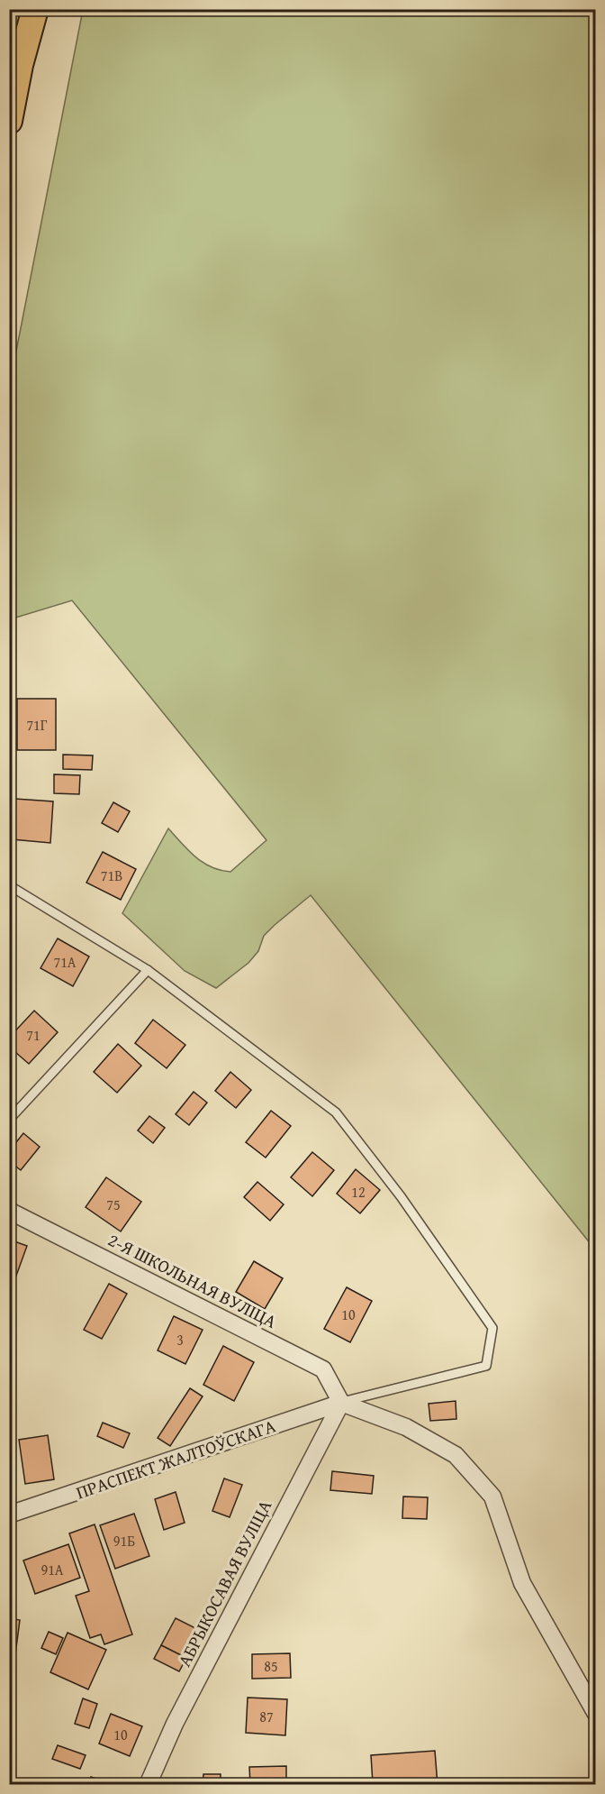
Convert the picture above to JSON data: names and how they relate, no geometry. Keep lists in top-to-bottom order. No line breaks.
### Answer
{"streets":{"street":["2-Я ШКОЛЬНАЯ ВУЛІЦА","ПРАСПЕКТ ЖАЛТОЎСКАГА","АБРЫКОСАВАЯ ВУЛІЦА"]},"crossings":[["2-Я ШКОЛЬНАЯ ВУЛІЦА","ПРАСПЕКТ ЖАЛТОЎСКАГА"],["2-Я ШКОЛЬНАЯ ВУЛІЦА","АБРЫКОСАВАЯ ВУЛІЦА"],["ПРАСПЕКТ ЖАЛТОЎСКАГА","АБРЫКОСАВАЯ ВУЛІЦА"]],"house_numbers":["71Г","71В","71А","71","12","75","10","3","91Б","91А","85","87","10"]}
